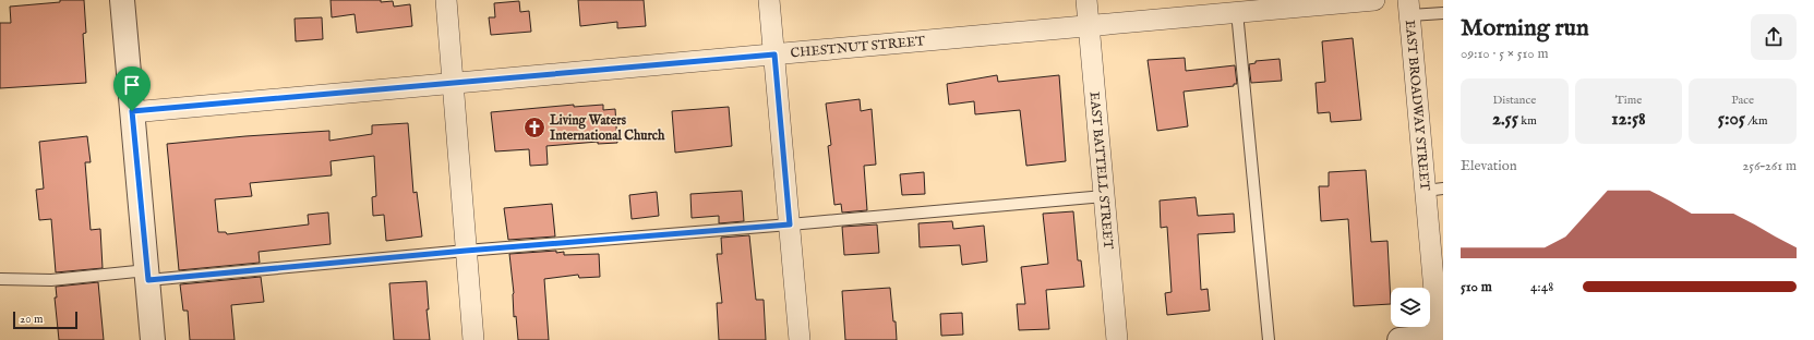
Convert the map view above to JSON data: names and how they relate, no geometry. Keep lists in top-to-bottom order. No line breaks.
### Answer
{"streets":{"street":["CHESTNUT STREET","EAST BROADWAY STREET","EAST BATTELL STREET"]},"crossings":[["CHESTNUT STREET","EAST BATTELL STREET"]],"places":{"church":["Living Waters International Church"]},"scale_bar":"20 m","page":{"heading":["Morning run","09:10 · 5 × 510 m"],"stats":[["Distance","2.55 km"],["Time","12:58"],["Pace","5:05 /km"]],"chart":["Elevation","256–261 m"],"list":[{"name":"510 m","note":"4:48"}],"scale":"20 m"}}
